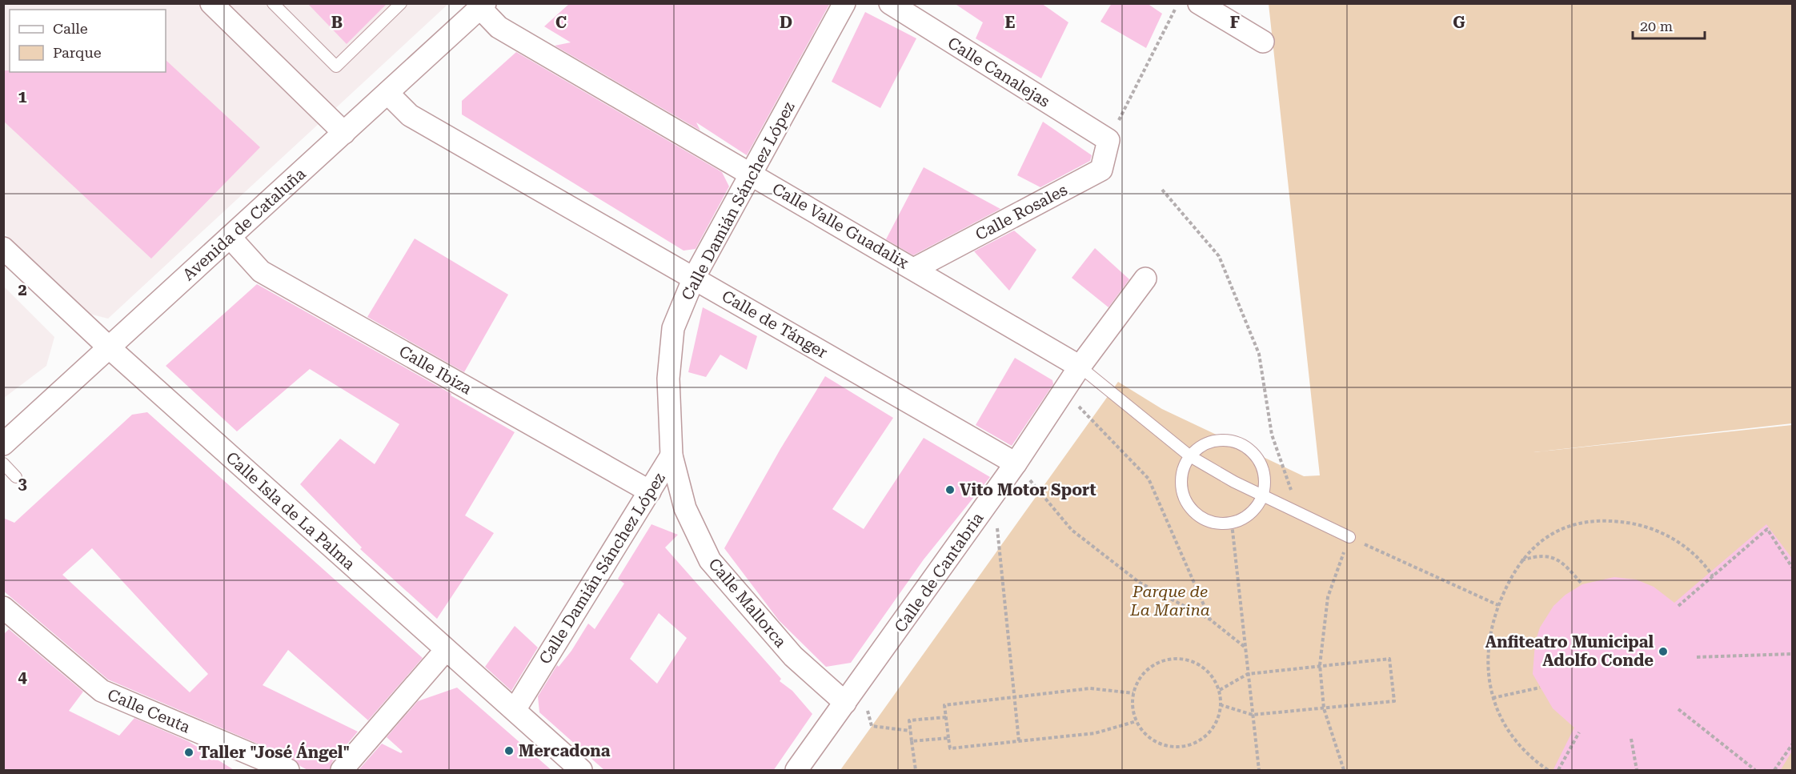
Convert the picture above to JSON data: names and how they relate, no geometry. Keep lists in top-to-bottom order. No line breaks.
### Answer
{"streets":{"street":["Calle Canalejas","Calle Damián Sánchez López","Calle Rosales","Avenida de Cataluña","Calle Valle Guadalix","Calle de Tánger","Calle Ibiza","Calle Isla de La Palma","Calle de Cantabria","Calle Mallorca","Calle Ceuta"]},"crossings":[["Calle Canalejas","Calle Rosales"],["Calle Damián Sánchez López","Calle Valle Guadalix"],["Calle Damián Sánchez López","Calle de Tánger"],["Calle Damián Sánchez López","Calle Ibiza"],["Calle Damián Sánchez López","Calle Isla de La Palma"],["Calle Damián Sánchez López","Calle Mallorca"],["Calle Rosales","Calle Valle Guadalix"],["Avenida de Cataluña","Calle Valle Guadalix"],["Avenida de Cataluña","Calle de Tánger"],["Avenida de Cataluña","Calle Ibiza"],["Avenida de Cataluña","Calle Isla de La Palma"],["Calle Valle Guadalix","Calle de Cantabria"],["Calle de Tánger","Calle de Cantabria"],["Calle de Cantabria","Calle Mallorca"]],"parks":["Parque de La Marina"],"places":["Vito Motor Sport","Anfiteatro Municipal Adolfo Conde","Mercadona","Taller \"José Ángel\""],"legend":["Calle","Parque"],"scale_bar":"20 m","grid":{"columns":["B","C","D","E","F","G"],"rows":["1","2","3","4"]}}
